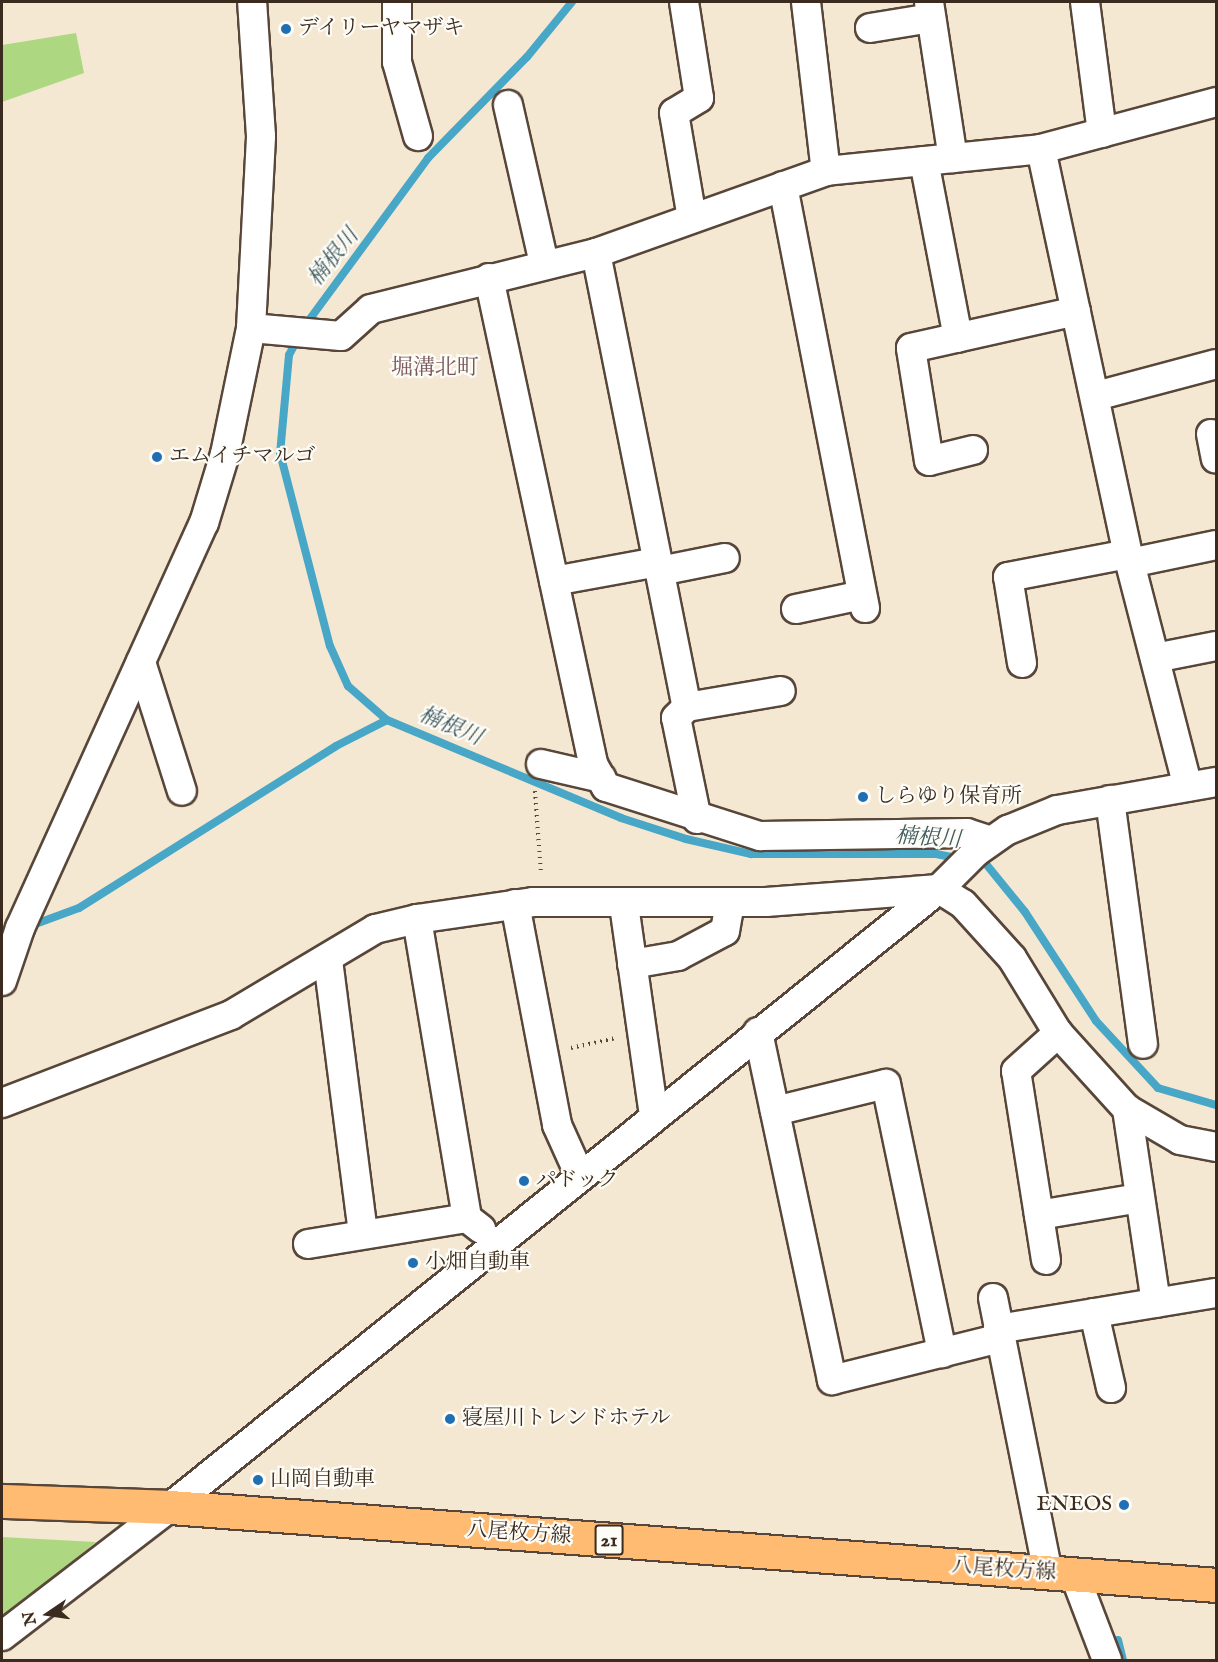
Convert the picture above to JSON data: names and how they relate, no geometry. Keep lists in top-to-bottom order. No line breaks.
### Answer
{"streets":{"main road":["八尾枚方線","21"]},"districts":["堀溝北町"],"water":["楠根川"],"places":["デイリーヤマザキ","エムイチマルゴ","しらゆり保育所","パドック","小畑自動車","寝屋川トレンドホテル","山岡自動車","ENEOS"],"north":"left"}
